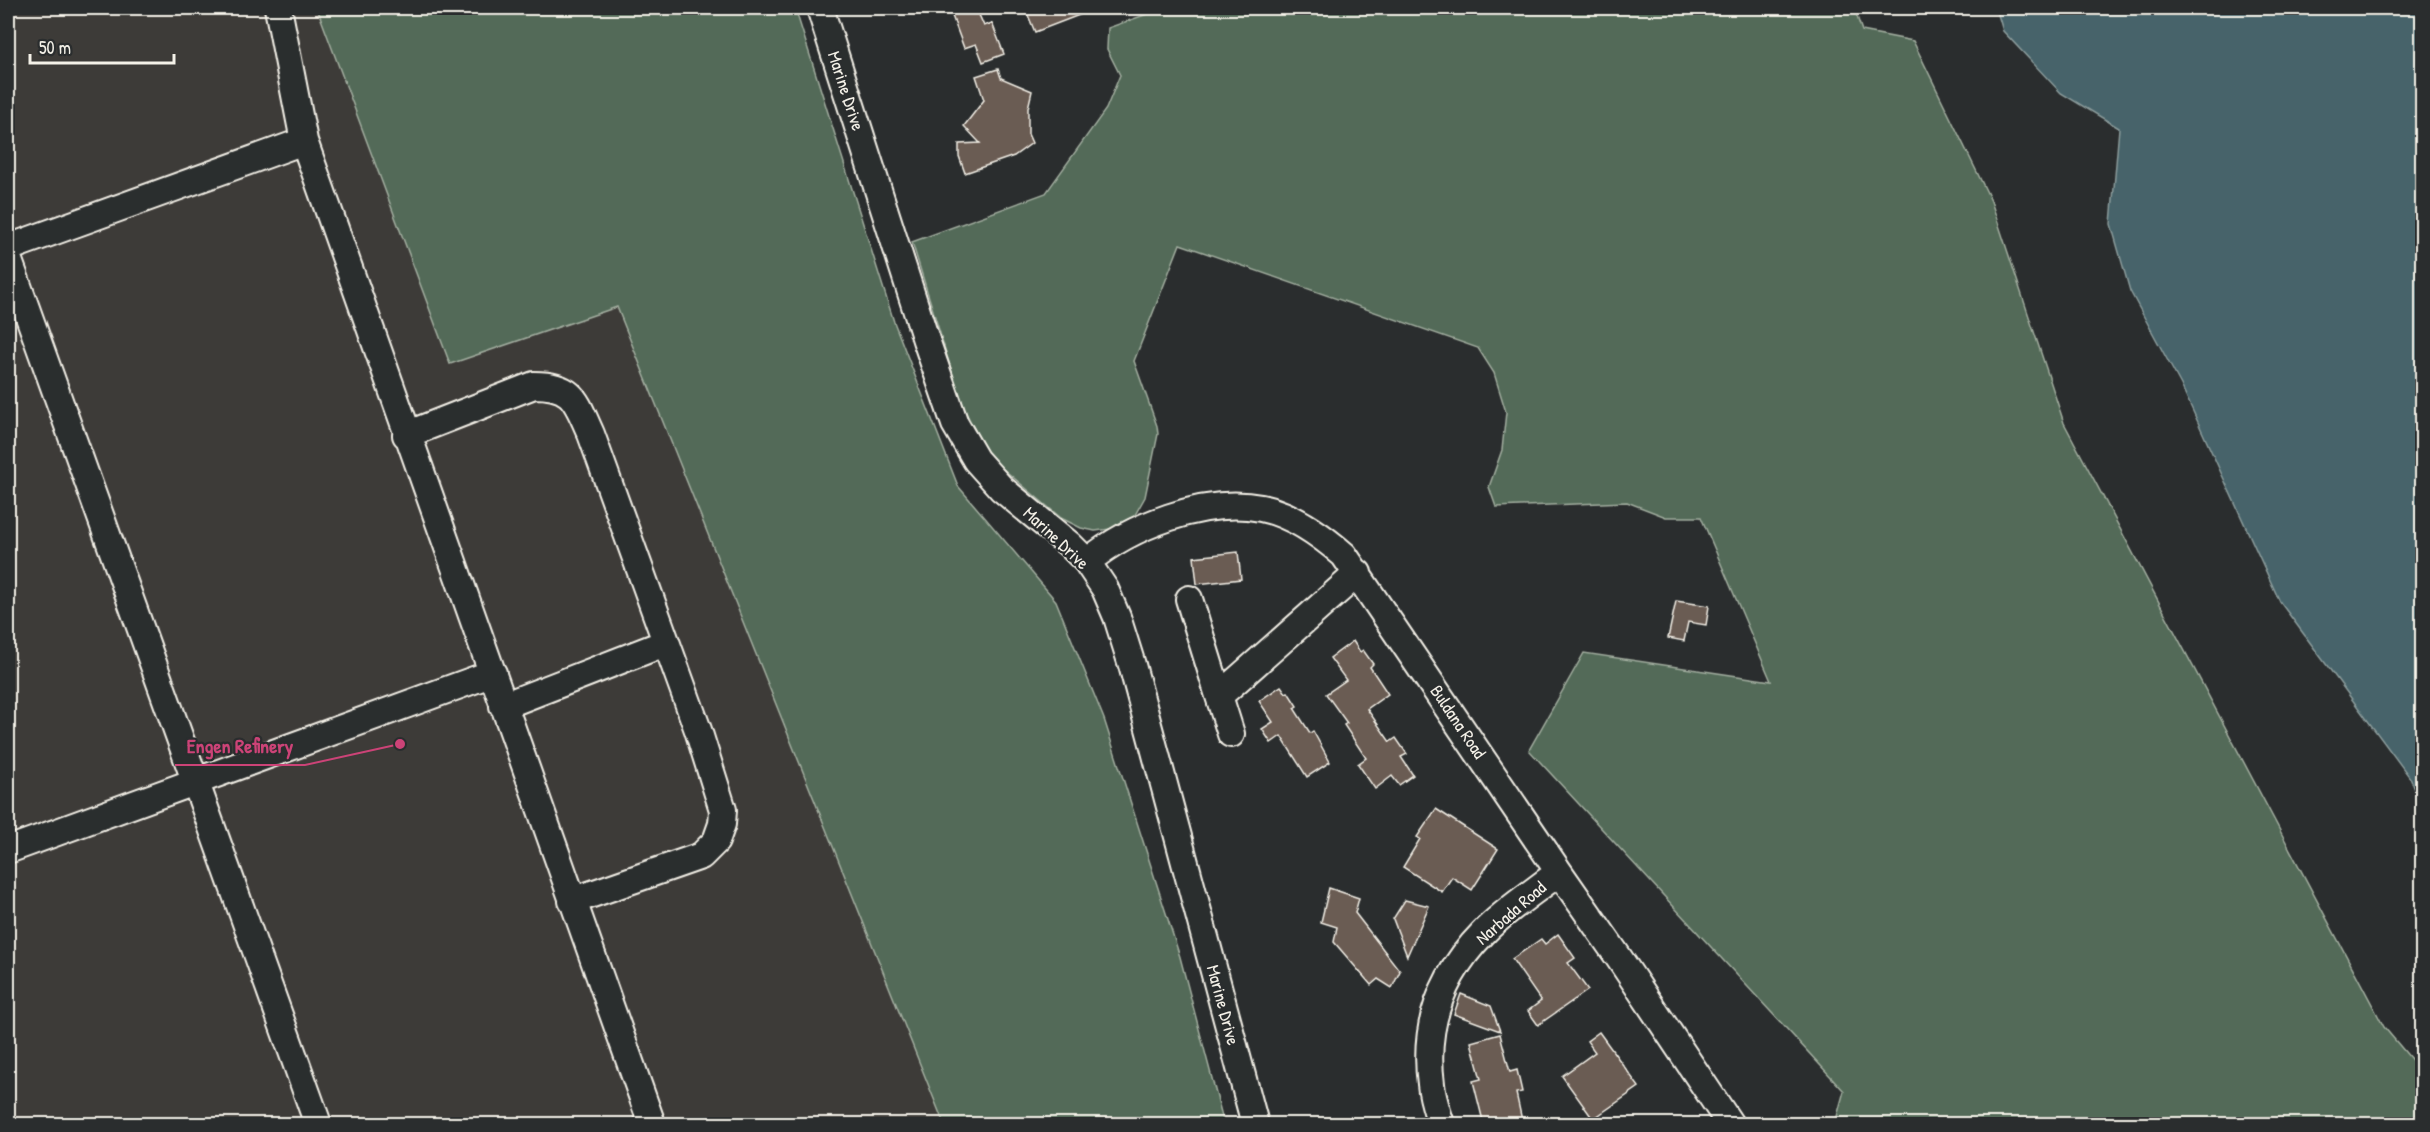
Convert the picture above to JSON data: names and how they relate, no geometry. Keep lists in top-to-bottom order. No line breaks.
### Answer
{"streets":{"street":["Marine Drive","Buldana Road","Narbada Road"]},"crossings":[["Marine Drive","Buldana Road"],["Buldana Road","Narbada Road"]],"places":["Engen Refinery"],"scale_bar":"50 m"}
